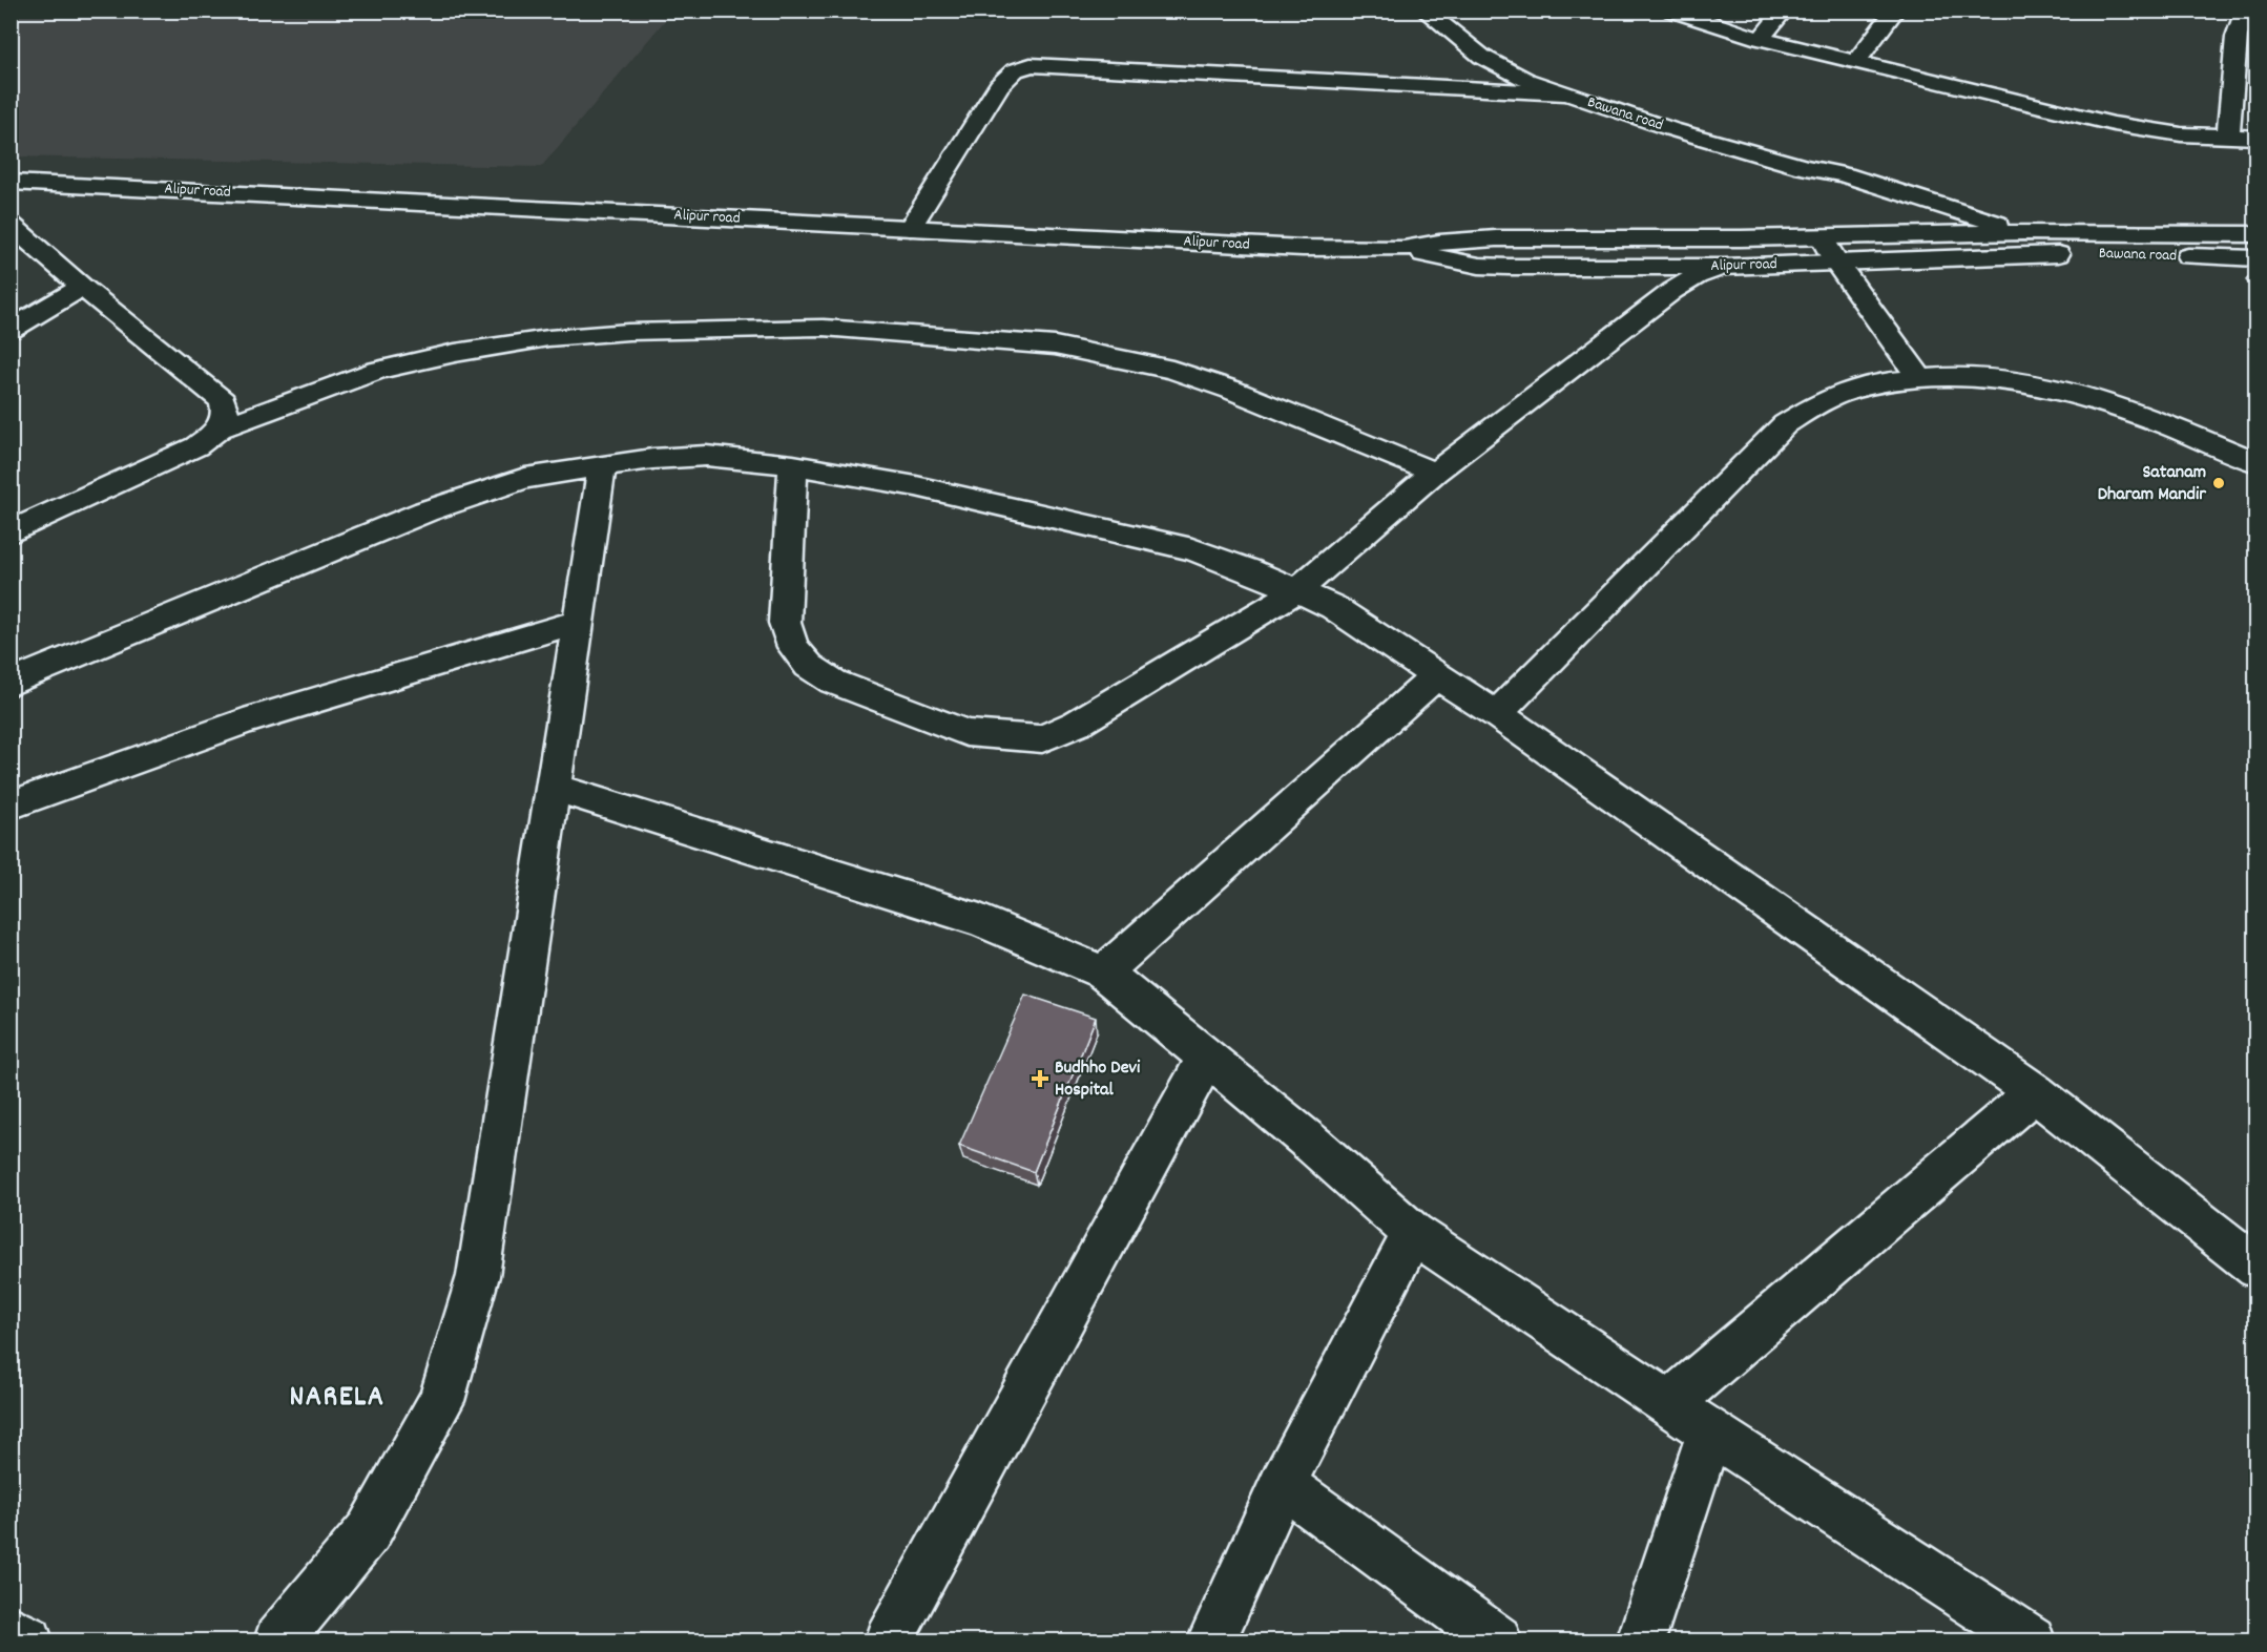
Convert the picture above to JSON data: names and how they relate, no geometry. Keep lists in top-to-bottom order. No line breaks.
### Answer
{"streets":{"street":["Bawana road","Alipur road"]},"crossings":[["Bawana road","Alipur road"]],"districts":["NARELA"],"places":{"other":["Satanam Dharam Mandir"],"health":["Budhho Devi Hospital"]}}
